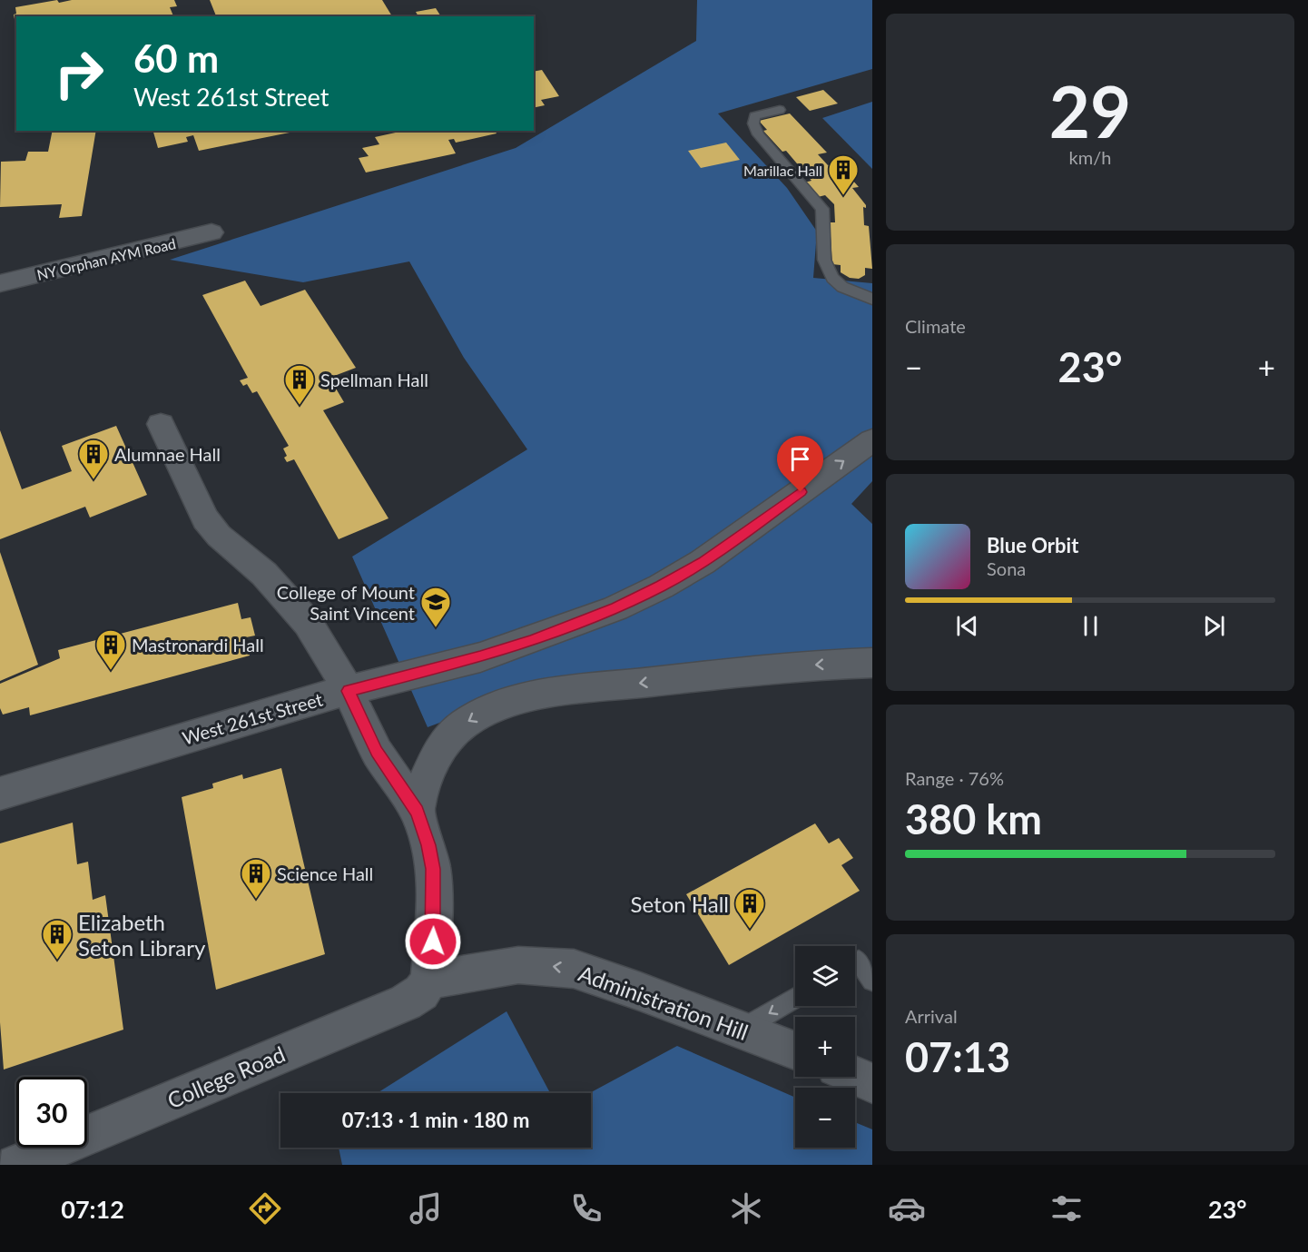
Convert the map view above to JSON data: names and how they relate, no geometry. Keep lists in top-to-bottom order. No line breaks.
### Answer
{"streets":{"street":["NY Orphan AYM Road","West 261st Street","Administration Hill","College Road"]},"crossings":[["Administration Hill","College Road"]],"one_way":["Administration Hill"],"places":{"building":["Marillac Hall","Spellman Hall","Alumnae Hall","Mastronardi Hall","Science Hall","Seton Hall","Elizabeth Seton Library"],"school or university":["College of Mount Saint Vincent"]},"page":{"tile":[["29","km/h"],"Climate",["Range · 76%","380 km"],["Arrival","07:13"]],"turn":["60 m","West 261st Street"],"heat":["−","23°","+"],"song":["Blue Orbit","Sona"],"map_buttons":["+","−"],"limit":"30","trip":"07:13 · 1 min · 180 m","tabs":["07:12","23°"]}}
